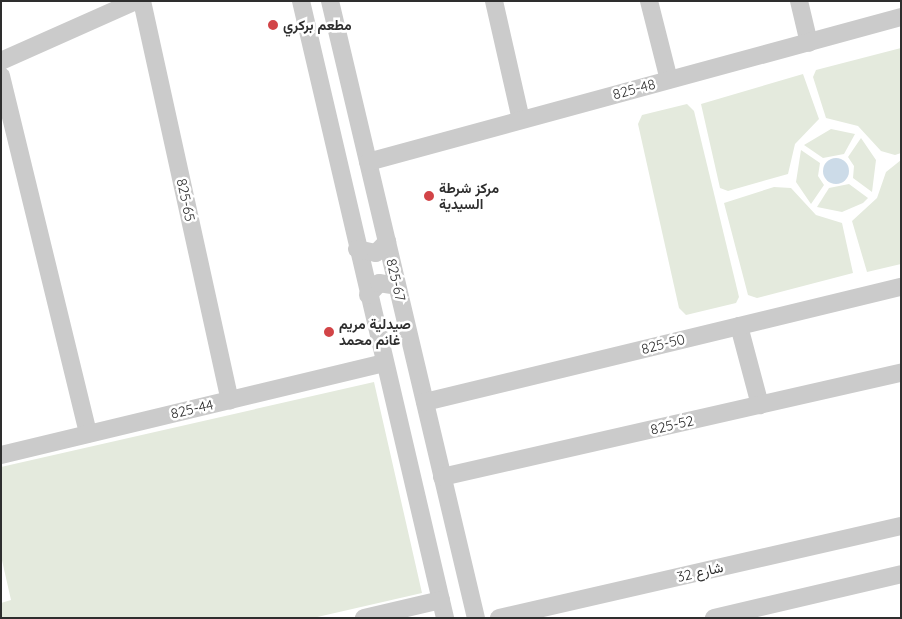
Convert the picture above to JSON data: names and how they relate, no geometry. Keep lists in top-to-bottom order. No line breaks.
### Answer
{"streets":{"street":["825-48","825-65","825-67","825-50","825-44","825-52","شارع 32"]},"crossings":[["825-48","825-67"],["825-65","825-44"],["825-67","825-50"],["825-67","825-52"]],"places":["مطعم بركري","مركز شرطة السيدية","صيدلية مريم غانم محمد"]}
